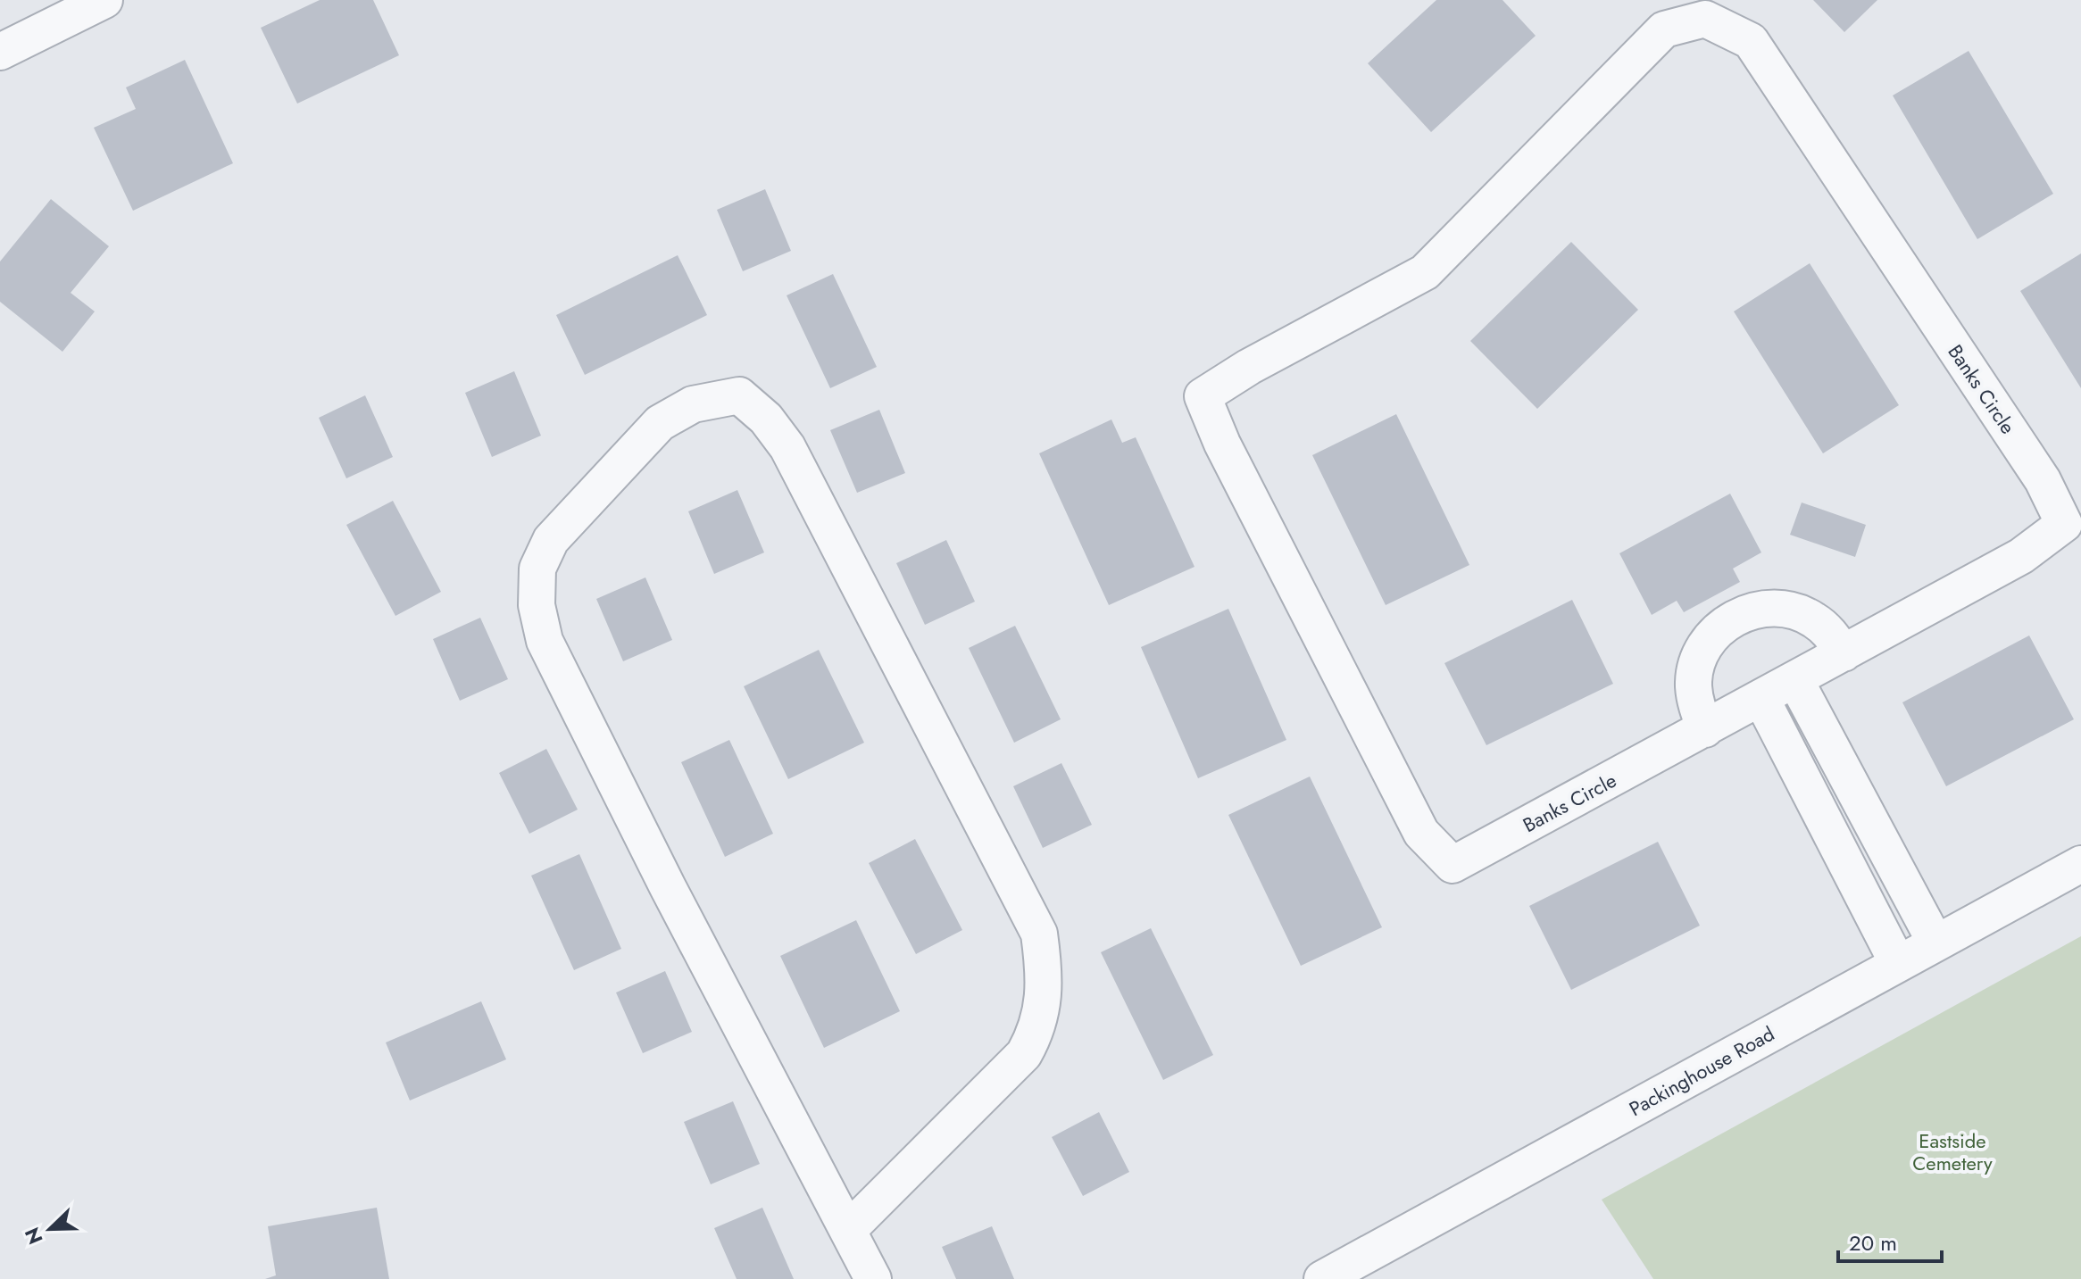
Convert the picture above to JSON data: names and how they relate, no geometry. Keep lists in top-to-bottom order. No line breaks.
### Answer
{"streets":{"street":["Banks Circle","Packinghouse Road"]},"parks":["Eastside Cemetery"],"scale_bar":"20 m","north":"bottom left"}
